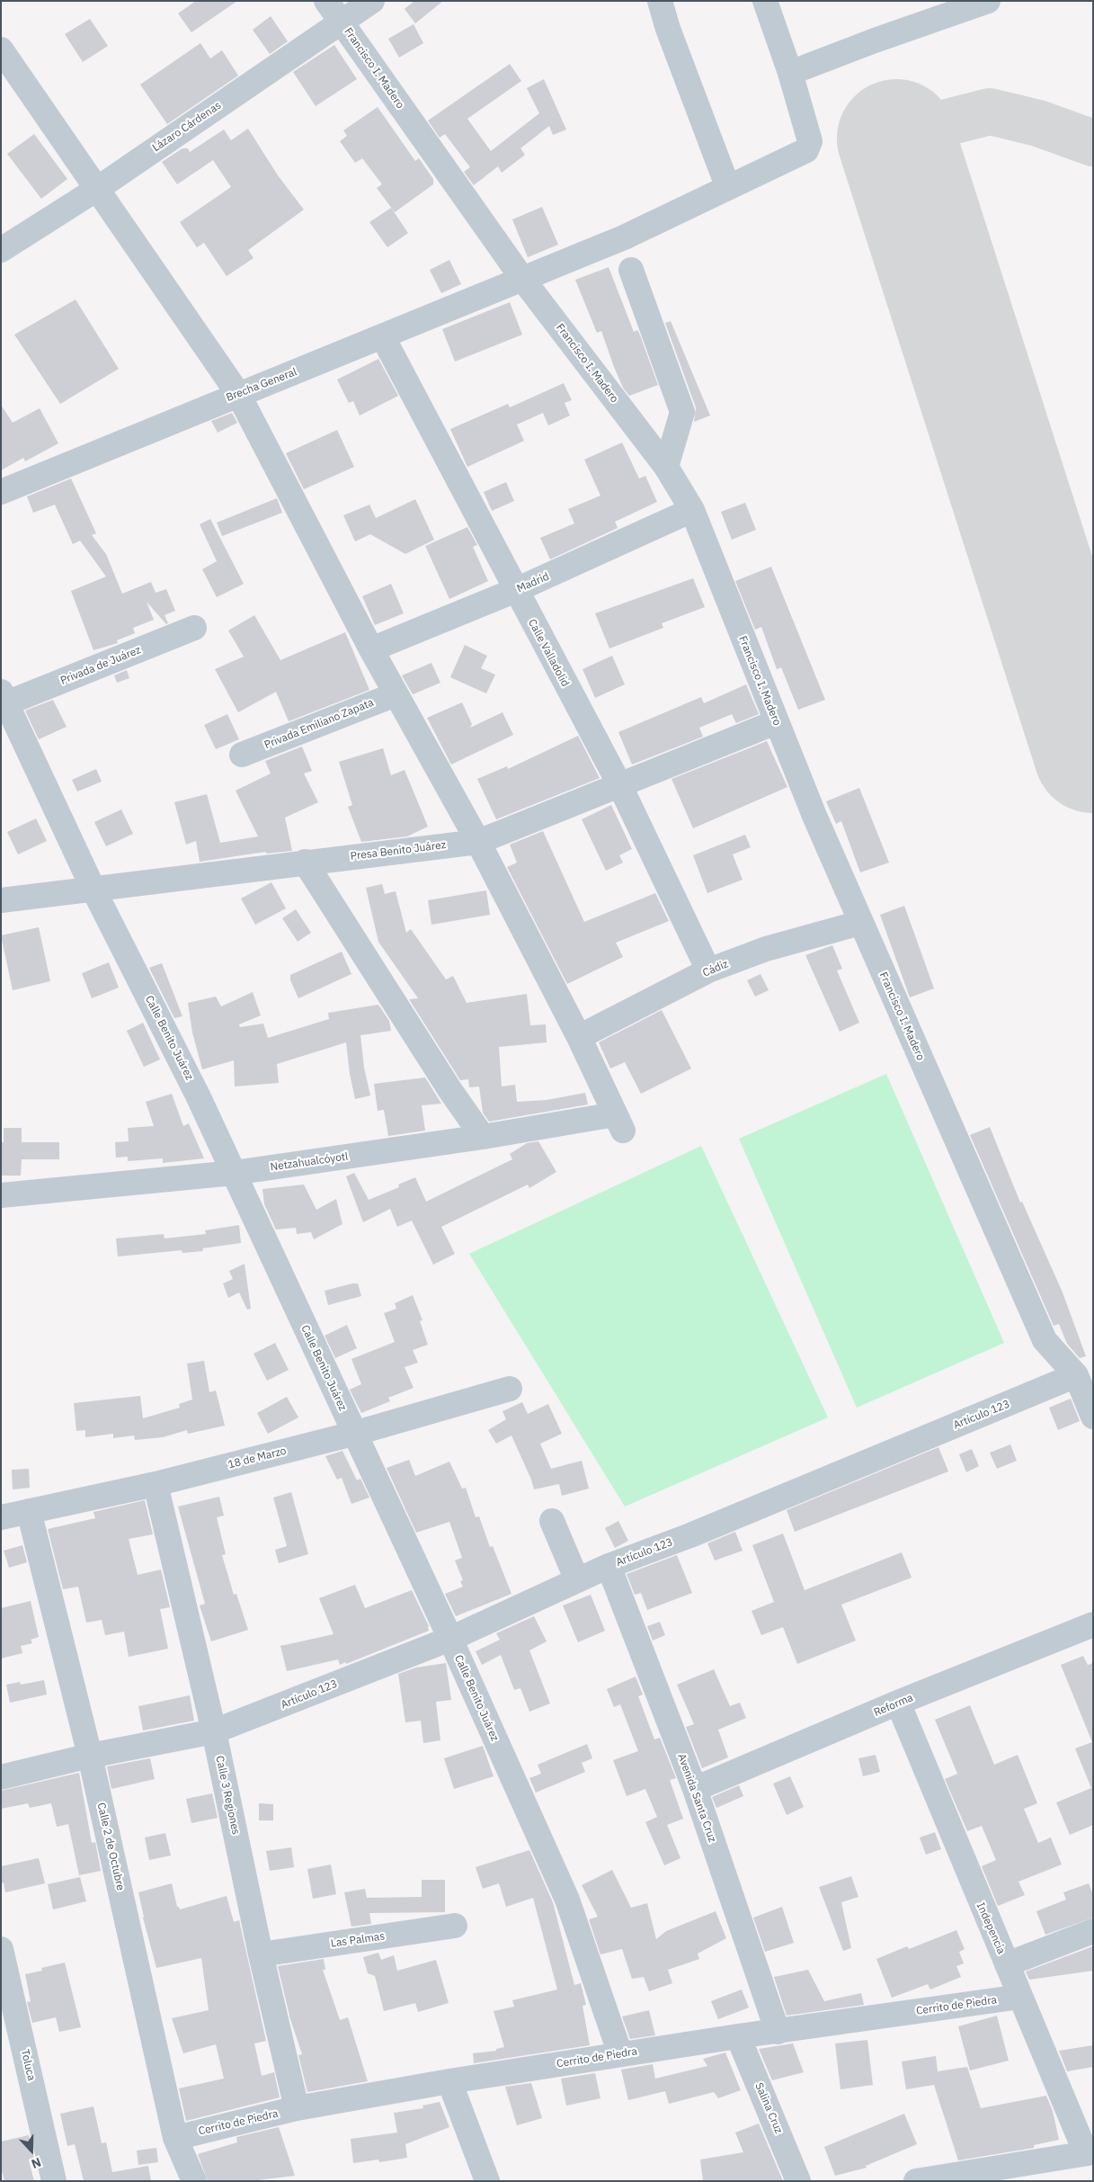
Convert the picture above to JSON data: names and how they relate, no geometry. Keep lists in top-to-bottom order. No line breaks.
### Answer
{"streets":{"street":["Francisco I. Madero","Lázaro Cárdenas","Brecha General","Madrid","Calle Valladolid","Privada de Juárez","Privada Emiliano Zapata","Presa Benito Juárez","Cádiz","Calle Benito Juárez","Netzahualcóyotl","Artículo 123","18 de Marzo","Reforma","Calle 3 Regiones","Avenida Santa Cruz","Calle 2 de Octubre","Indepencia","Las Palmas","Cerrito de Piedra","Toluca","Salina Cruz"]},"crossings":[["Francisco I. Madero","Lázaro Cárdenas"],["Francisco I. Madero","Brecha General"],["Francisco I. Madero","Madrid"],["Francisco I. Madero","Presa Benito Juárez"],["Francisco I. Madero","Cádiz"],["Francisco I. Madero","Artículo 123"],["Brecha General","Calle Valladolid"],["Madrid","Calle Valladolid"],["Calle Valladolid","Presa Benito Juárez"],["Calle Valladolid","Cádiz"],["Privada de Juárez","Calle Benito Juárez"],["Presa Benito Juárez","Calle Benito Juárez"],["Cádiz","Netzahualcóyotl"],["Calle Benito Juárez","Netzahualcóyotl"],["Calle Benito Juárez","Artículo 123"],["Calle Benito Juárez","18 de Marzo"],["Calle Benito Juárez","Cerrito de Piedra"],["Artículo 123","Calle 3 Regiones"],["Artículo 123","Avenida Santa Cruz"],["Artículo 123","Calle 2 de Octubre"],["18 de Marzo","Calle 3 Regiones"],["18 de Marzo","Calle 2 de Octubre"],["Reforma","Avenida Santa Cruz"],["Reforma","Indepencia"],["Calle 3 Regiones","Las Palmas"],["Calle 3 Regiones","Cerrito de Piedra"],["Avenida Santa Cruz","Cerrito de Piedra"],["Calle 2 de Octubre","Cerrito de Piedra"],["Indepencia","Cerrito de Piedra"],["Cerrito de Piedra","Salina Cruz"]],"north":"bottom"}
